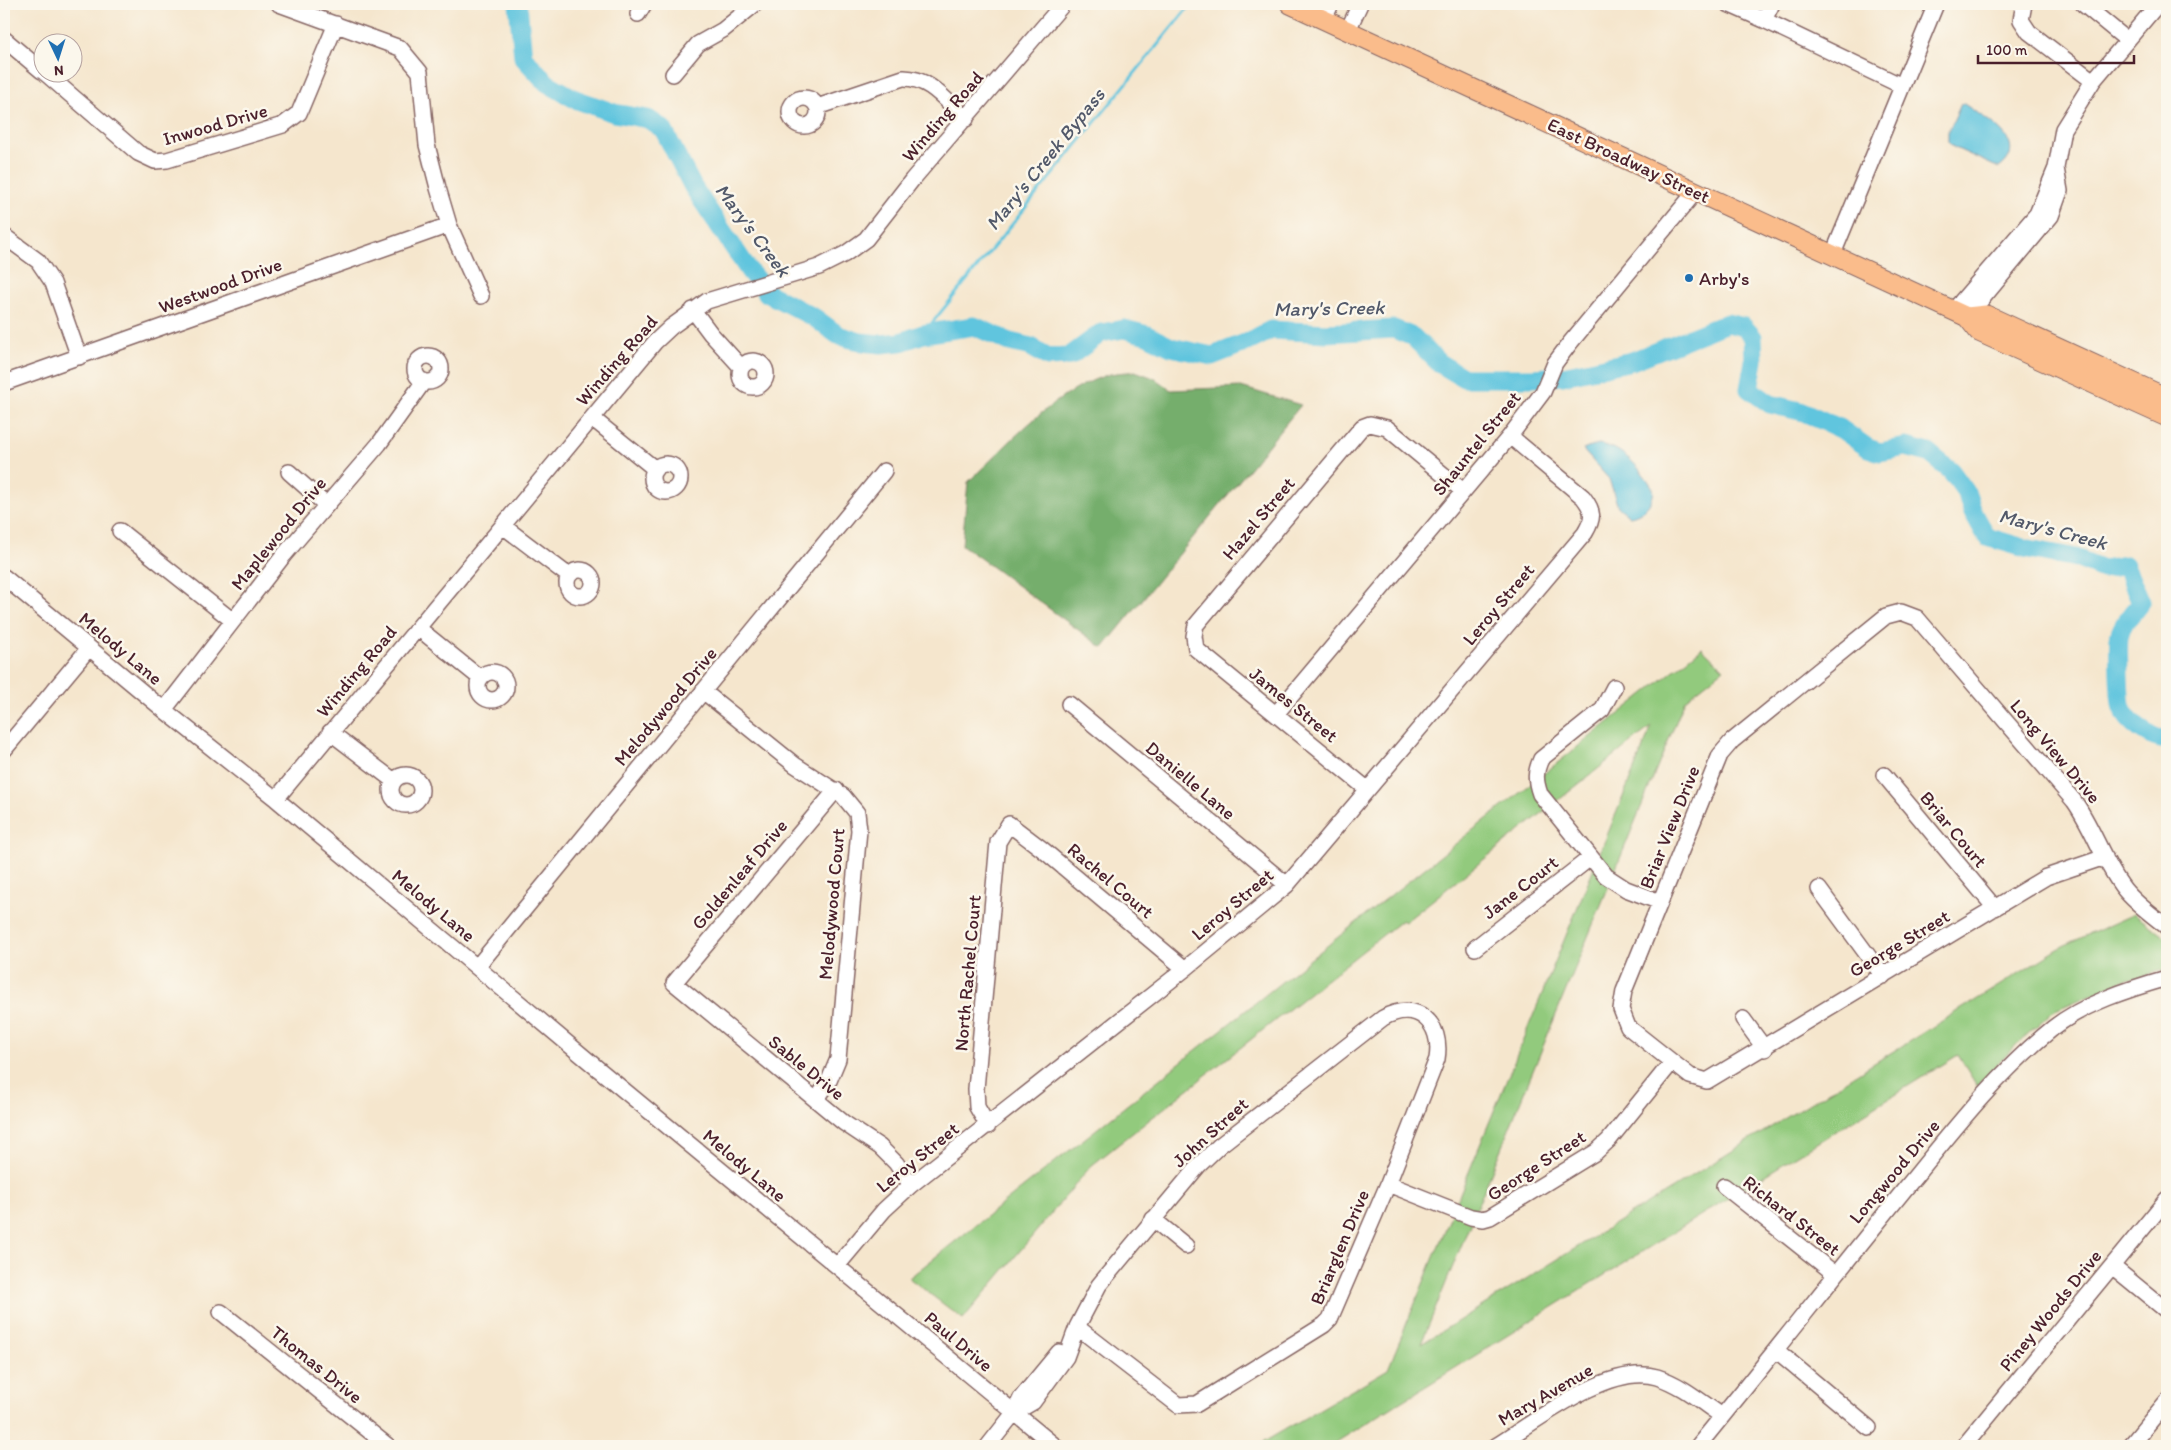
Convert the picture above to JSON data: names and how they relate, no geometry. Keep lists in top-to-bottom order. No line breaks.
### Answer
{"streets":{"main road":["East Broadway Street"],"street":["Winding Road","Inwood Drive","Westwood Drive","Shauntel Street","Hazel Street","Maplewood Drive","Leroy Street","Melody Lane","James Street","Melodywood Drive","Long View Drive","Danielle Lane","Briar View Drive","Briar Court","Goldenleaf Drive","Rachel Court","Jane Court","Melodywood Court","George Street","North Rachel Court","Sable Drive","John Street","Longwood Drive","Richard Street","Briarglen Drive","Piney Woods Drive","Paul Drive","Thomas Drive","Mary Avenue"]},"crossings":[["Winding Road","Melody Lane"],["East Broadway Street","Shauntel Street"],["Shauntel Street","Hazel Street"],["Shauntel Street","Leroy Street"],["Shauntel Street","James Street"],["Hazel Street","James Street"],["Maplewood Drive","Melody Lane"],["Leroy Street","Melody Lane"],["Leroy Street","James Street"],["Leroy Street","Danielle Lane"],["Leroy Street","Rachel Court"],["Leroy Street","North Rachel Court"],["Leroy Street","Sable Drive"],["Leroy Street","Paul Drive"],["Melody Lane","Melodywood Drive"],["Melody Lane","Paul Drive"],["Melodywood Drive","Melodywood Court"],["Long View Drive","Briar View Drive"],["Long View Drive","George Street"],["Briar View Drive","George Street"],["Briar Court","George Street"],["Goldenleaf Drive","Melodywood Court"],["Goldenleaf Drive","Sable Drive"],["Rachel Court","North Rachel Court"],["Melodywood Court","Sable Drive"],["George Street","Briarglen Drive"],["John Street","Briarglen Drive"],["John Street","Paul Drive"],["Longwood Drive","Richard Street"],["Longwood Drive","Mary Avenue"]],"water":["Mary's Creek Bypass","Mary's Creek"],"places":["Arby's"],"scale_bar":"100 m","north":"bottom"}
